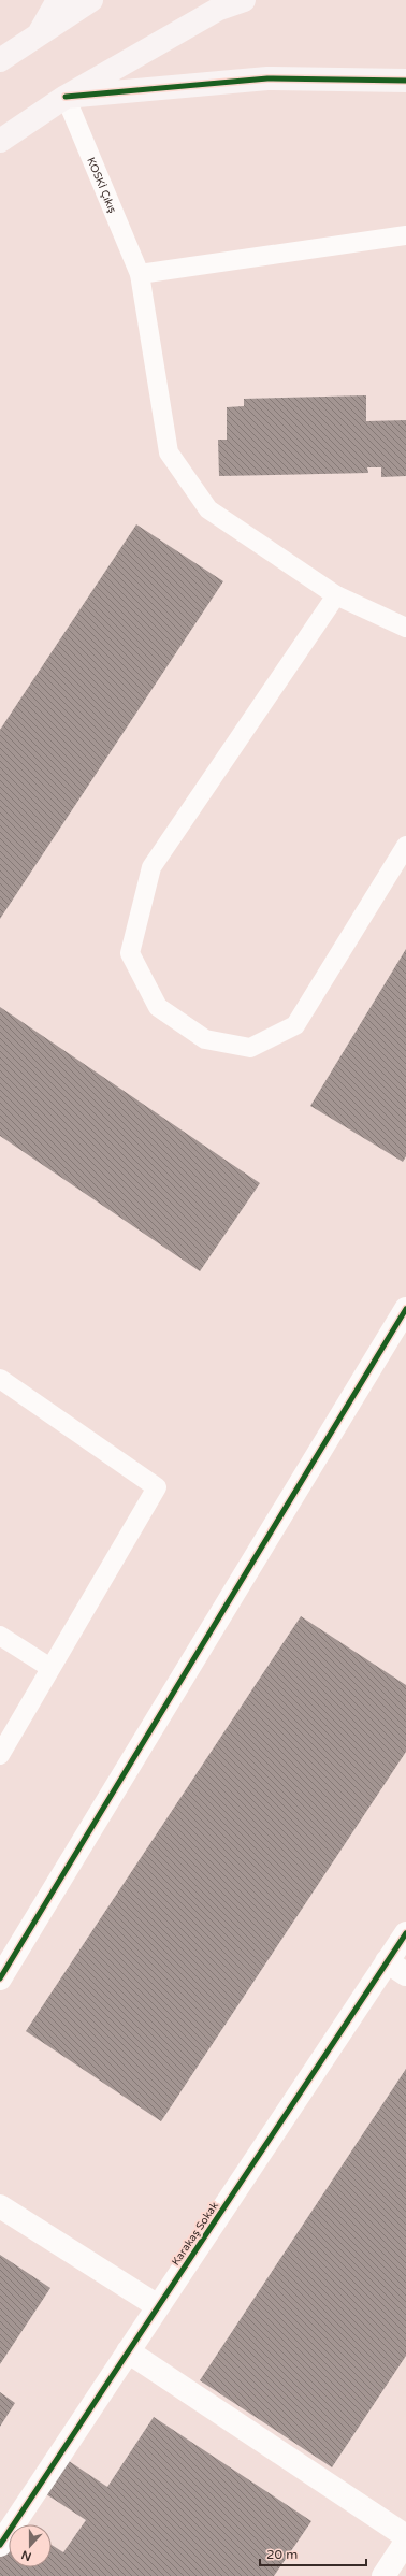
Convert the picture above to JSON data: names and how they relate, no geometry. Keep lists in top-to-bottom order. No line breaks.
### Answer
{"streets":{"street":["Karakaş Sokak"],"lane":["KOSKİ Çıkış"]},"scale_bar":"20 m","north":"bottom"}
